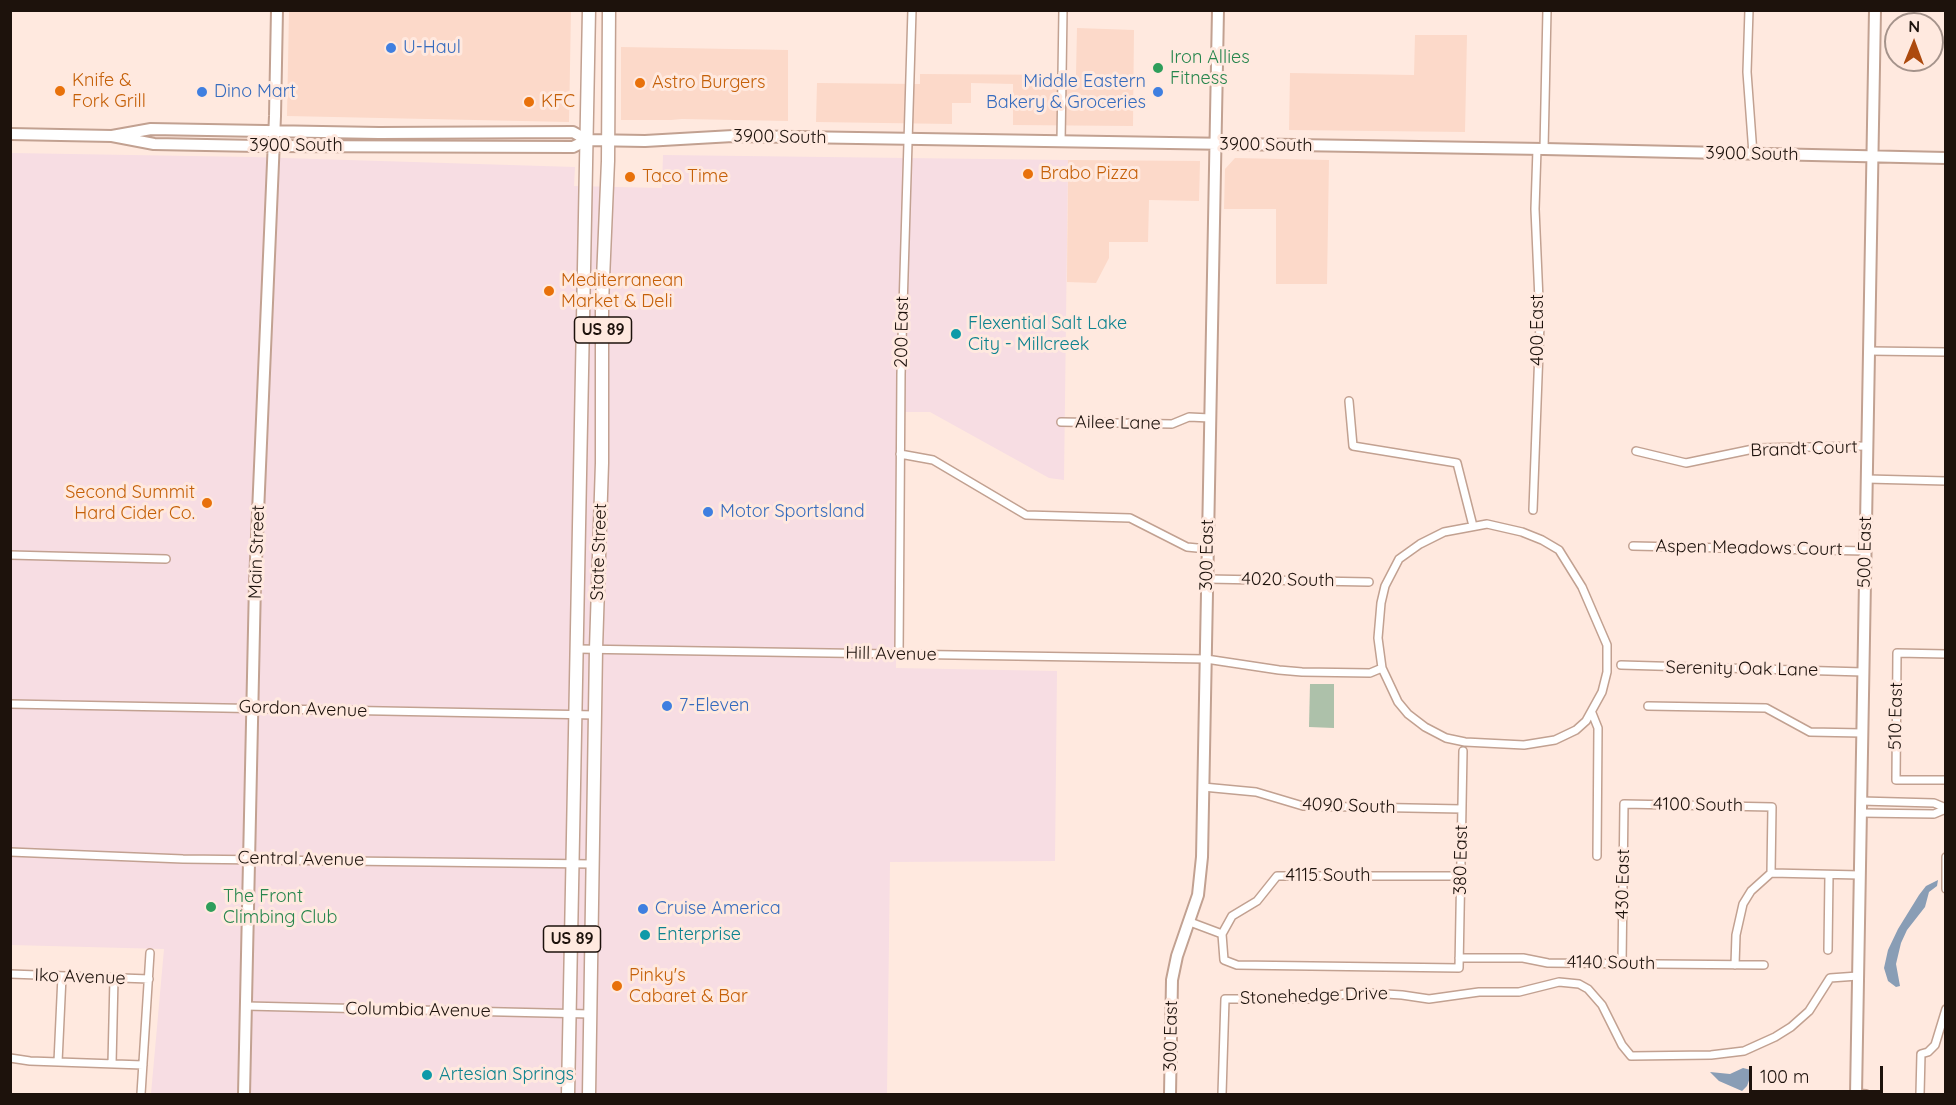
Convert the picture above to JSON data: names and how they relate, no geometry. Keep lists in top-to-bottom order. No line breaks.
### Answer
{"streets":{"main road":["US 89","State Street"],"street":["3900 South","400 East","200 East","Ailee Lane","Brandt Court","Aspen Meadows Court","Main Street","500 East","300 East","4020 South","Hill Avenue","Serenity Oak Lane","Gordon Avenue","510 East","4100 South","4090 South","Central Avenue","380 East","4115 South","430 East","4140 South","Iko Avenue","Stonehedge Drive","Columbia Avenue"]},"crossings":[["3900 South","400 East"],["3900 South","200 East"],["3900 South","Main Street"],["3900 South","State Street"],["3900 South","500 East"],["3900 South","300 East"],["200 East","Hill Avenue"],["Ailee Lane","300 East"],["Brandt Court","500 East"],["Aspen Meadows Court","500 East"],["Main Street","Gordon Avenue"],["Main Street","Central Avenue"],["Main Street","Columbia Avenue"],["State Street","Hill Avenue"],["State Street","Gordon Avenue"],["State Street","Central Avenue"],["State Street","Columbia Avenue"],["500 East","Serenity Oak Lane"],["500 East","Stonehedge Drive"],["300 East","4020 South"],["300 East","Hill Avenue"],["300 East","4090 South"],["4100 South","430 East"],["4090 South","380 East"],["380 East","4115 South"],["380 East","4140 South"],["430 East","4140 South"]],"places":["U-Haul","Iron Allies Fitness","Astro Burgers","Knife & Fork Grill","Dino Mart","Middle Eastern Bakery & Groceries","KFC","Brabo Pizza","Taco Time","Mediterranean Market & Deli","Flexential Salt Lake City - Millcreek","Second Summit Hard Cider Co.","Motor Sportsland","7-Eleven","The Front Climbing Club","Cruise America","Enterprise","Pinky's Cabaret & Bar","Artesian Springs"],"scale_bar":"100 m","north":"top"}
